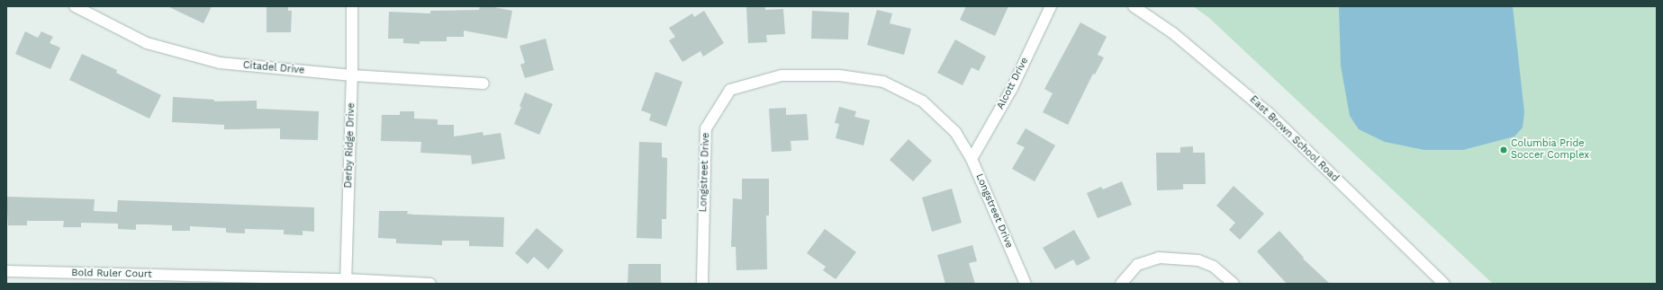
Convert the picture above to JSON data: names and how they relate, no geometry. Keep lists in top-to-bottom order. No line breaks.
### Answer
{"streets":{"street":["Citadel Drive","Alcott Drive","East Brown School Road","Derby Ridge Drive","Longstreet Drive","Bold Ruler Court"]},"crossings":[["Citadel Drive","Derby Ridge Drive"],["Alcott Drive","Longstreet Drive"],["Derby Ridge Drive","Bold Ruler Court"]],"places":["Columbia Pride Soccer Complex"]}
